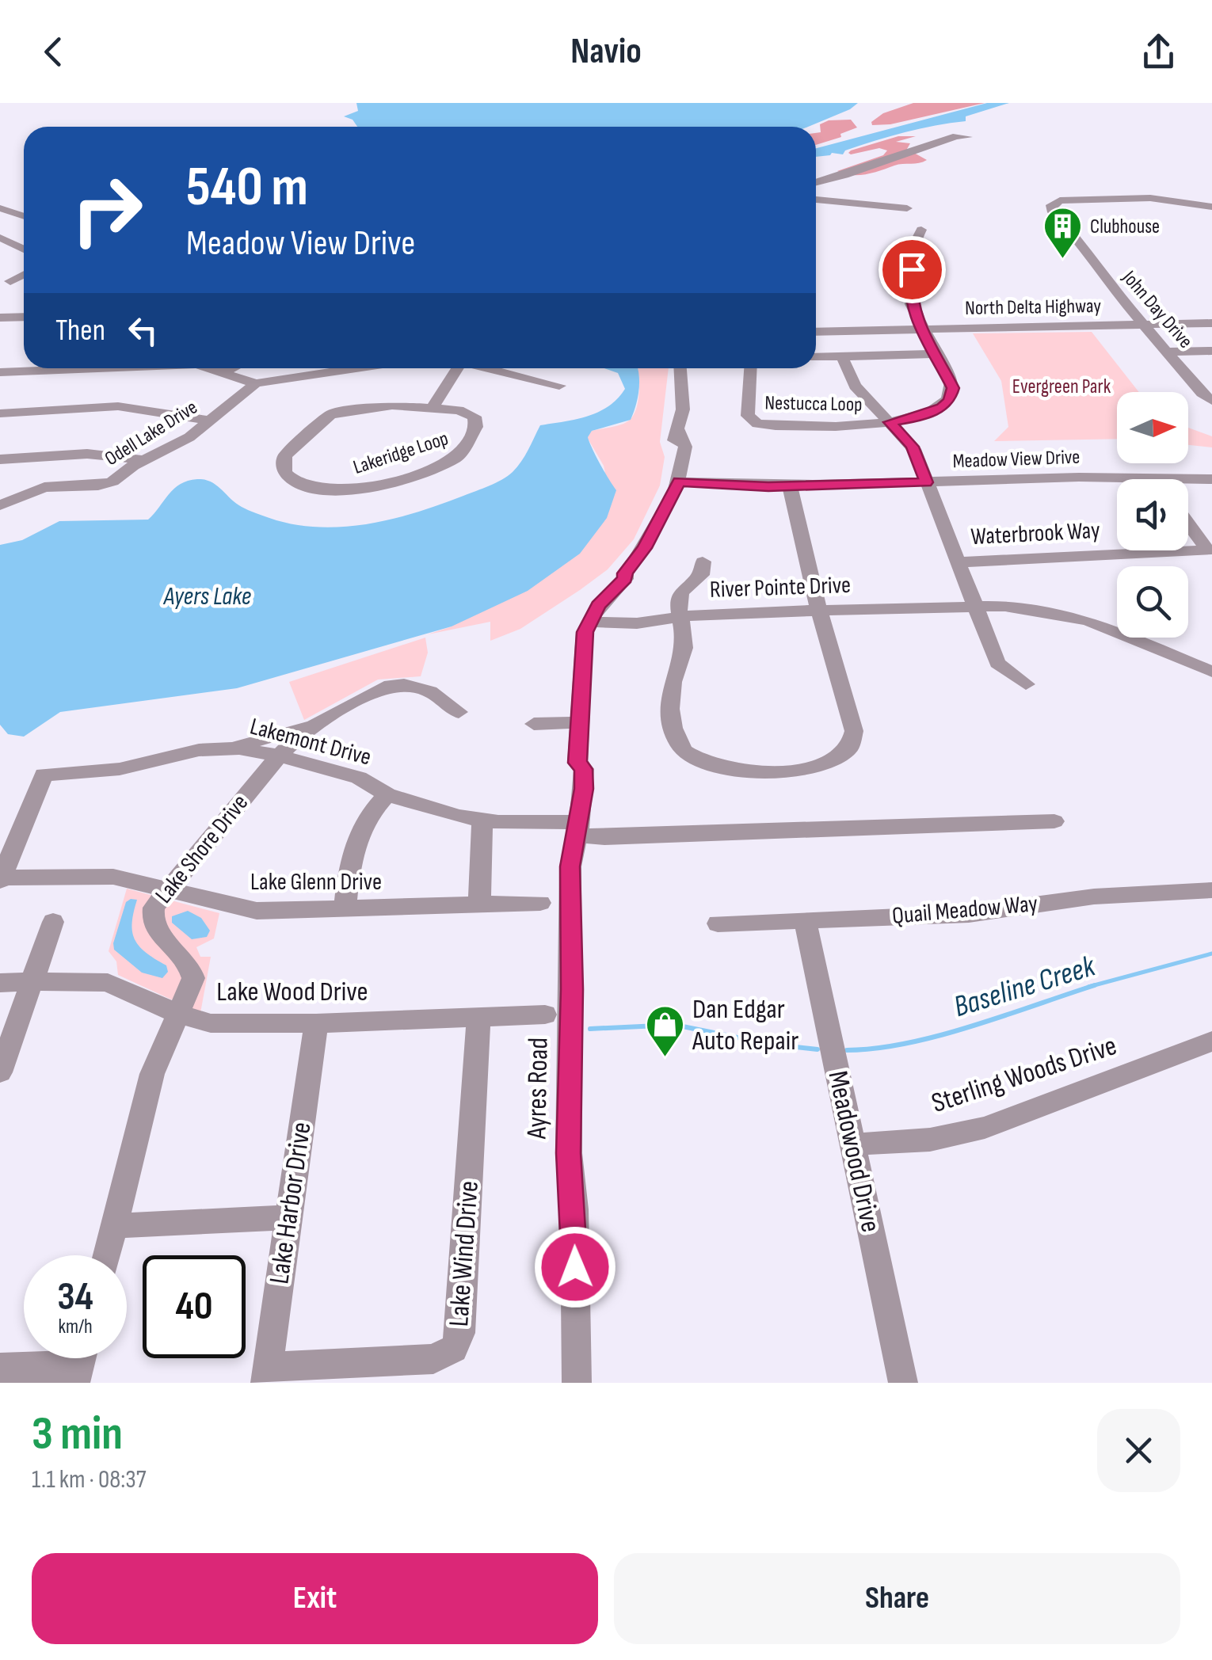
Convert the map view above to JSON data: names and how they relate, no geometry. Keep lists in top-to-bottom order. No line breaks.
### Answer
{"streets":{"street":["North Delta Highway","John Day Drive","Nestucca Loop","Odell Lake Drive","Lakeridge Loop","Meadow View Drive","Waterbrook Way","River Pointe Drive","Lakemont Drive","Lake Shore Drive","Lake Glenn Drive","Quail Meadow Way","Lake Wood Drive","Sterling Woods Drive","Ayres Road","Meadowood Drive","Lake Harbor Drive","Lake Wind Drive"]},"crossings":[["North Delta Highway","John Day Drive"],["Meadow View Drive","Ayres Road"],["River Pointe Drive","Ayres Road"],["Lakemont Drive","Lake Shore Drive"],["Lakemont Drive","Lake Glenn Drive"],["Lakemont Drive","Ayres Road"],["Lake Shore Drive","Lake Glenn Drive"],["Lake Shore Drive","Lake Wood Drive"],["Quail Meadow Way","Meadowood Drive"],["Lake Wood Drive","Lake Harbor Drive"],["Lake Wood Drive","Lake Wind Drive"],["Sterling Woods Drive","Meadowood Drive"],["Lake Harbor Drive","Lake Wind Drive"]],"water":["Ayers Lake","Baseline Creek"],"parks":["Evergreen Park"],"places":{"building":["Clubhouse"],"shop":["Dan Edgar Auto Repair"]},"north":"right","page":{"header":"Navio","turn":["540 m","Meadow View Drive"],"then":"Then","speed":"34 km/h","limit":"40","heading":["3 min","1.1 km · 08:37"],"buttons":["Exit","Share"]}}
